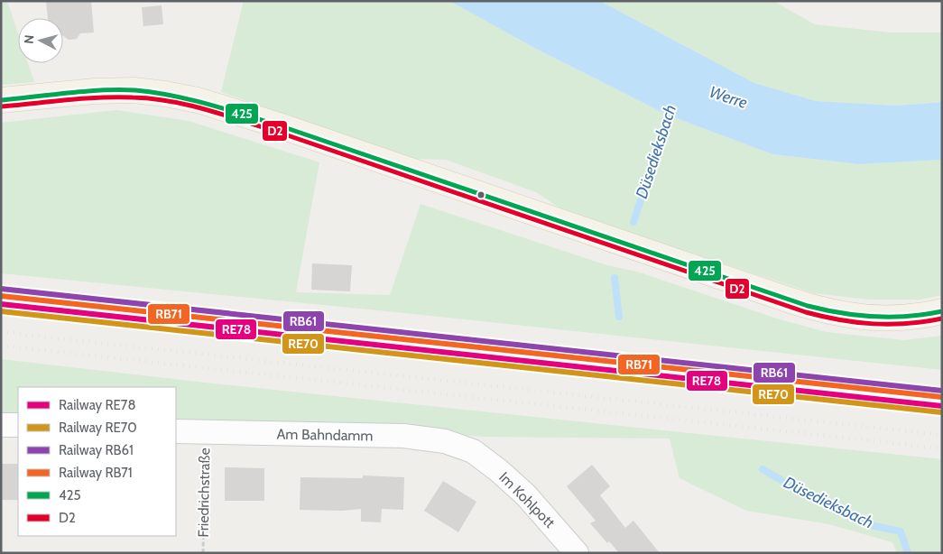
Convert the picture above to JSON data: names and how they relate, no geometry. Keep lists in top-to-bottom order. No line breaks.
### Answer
{"streets":{"street":["Am Bahndamm","Im Kohlpott"],"path":["Friedrichstraße"]},"crossings":[["Am Bahndamm","Friedrichstraße"],["Am Bahndamm","Im Kohlpott"]],"water":["Werre","Düsedieksbach"],"lines":["transit line 425","transit line D2","rail line RB61","rail line RB71","rail line RE78","rail line RE70"],"legend":["Railway RE78","Railway RE70","Railway RB61","Railway RB71","425","D2"],"north":"left"}
